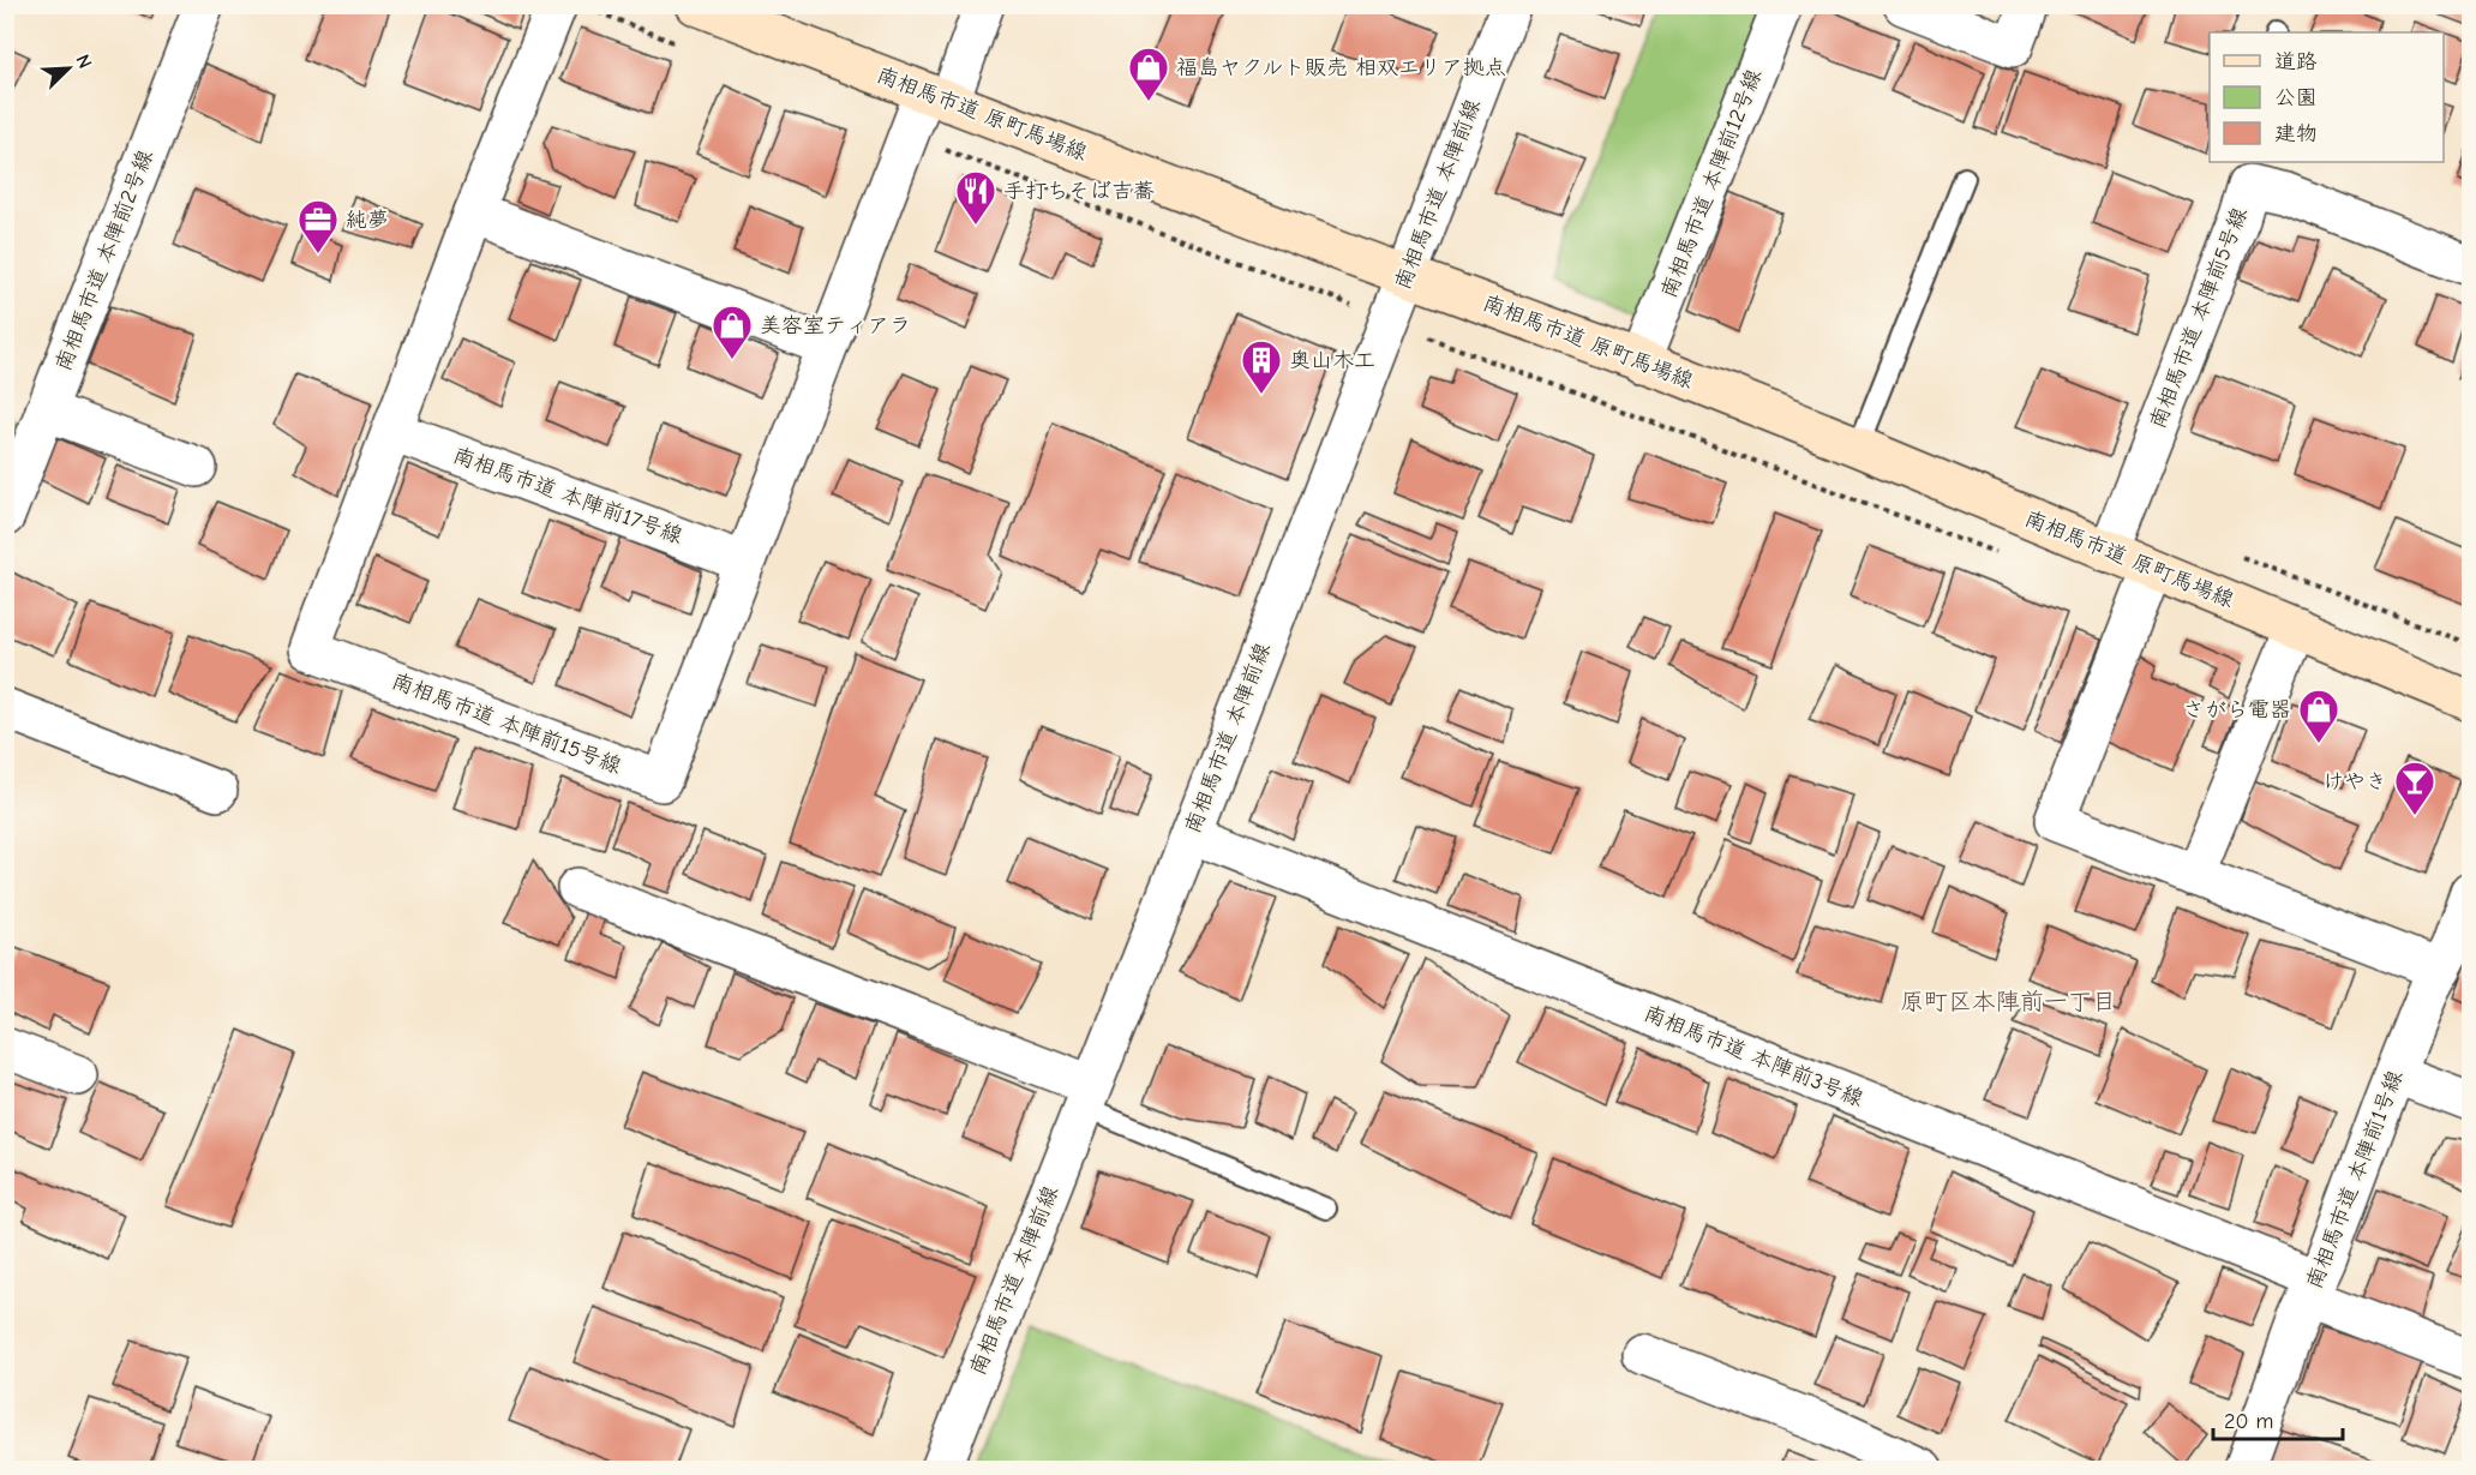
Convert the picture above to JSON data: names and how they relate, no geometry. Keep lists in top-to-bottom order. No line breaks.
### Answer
{"streets":{"street":["南相馬市道 原町馬場線","南相馬市道 本陣前12号線","南相馬市道 本陣前線","南相馬市道 本陣前2号線","南相馬市道 本陣前5号線","南相馬市道 本陣前17号線","南相馬市道 本陣前15号線","南相馬市道 本陣前3号線","南相馬市道 本陣前1号線"]},"crossings":[["南相馬市道 原町馬場線","南相馬市道 本陣前12号線"],["南相馬市道 原町馬場線","南相馬市道 本陣前線"],["南相馬市道 原町馬場線","南相馬市道 本陣前5号線"],["南相馬市道 原町馬場線","南相馬市道 本陣前15号線"],["南相馬市道 本陣前線","南相馬市道 本陣前3号線"],["南相馬市道 本陣前17号線","南相馬市道 本陣前15号線"],["南相馬市道 本陣前3号線","南相馬市道 本陣前1号線"]],"districts":["原町区本陣前一丁目"],"places":{"shop":["福島ヤクルト販売 相双エリア拠点","美容室ティアラ","さがら電器"],"restaurant":["手打ちそば吉蕎"],"office":["純夢"],"building":["奥山木工"],"bar":["けやき"]},"legend":["道路","公園","建物"],"scale_bar":"20 m","north":"top right"}
